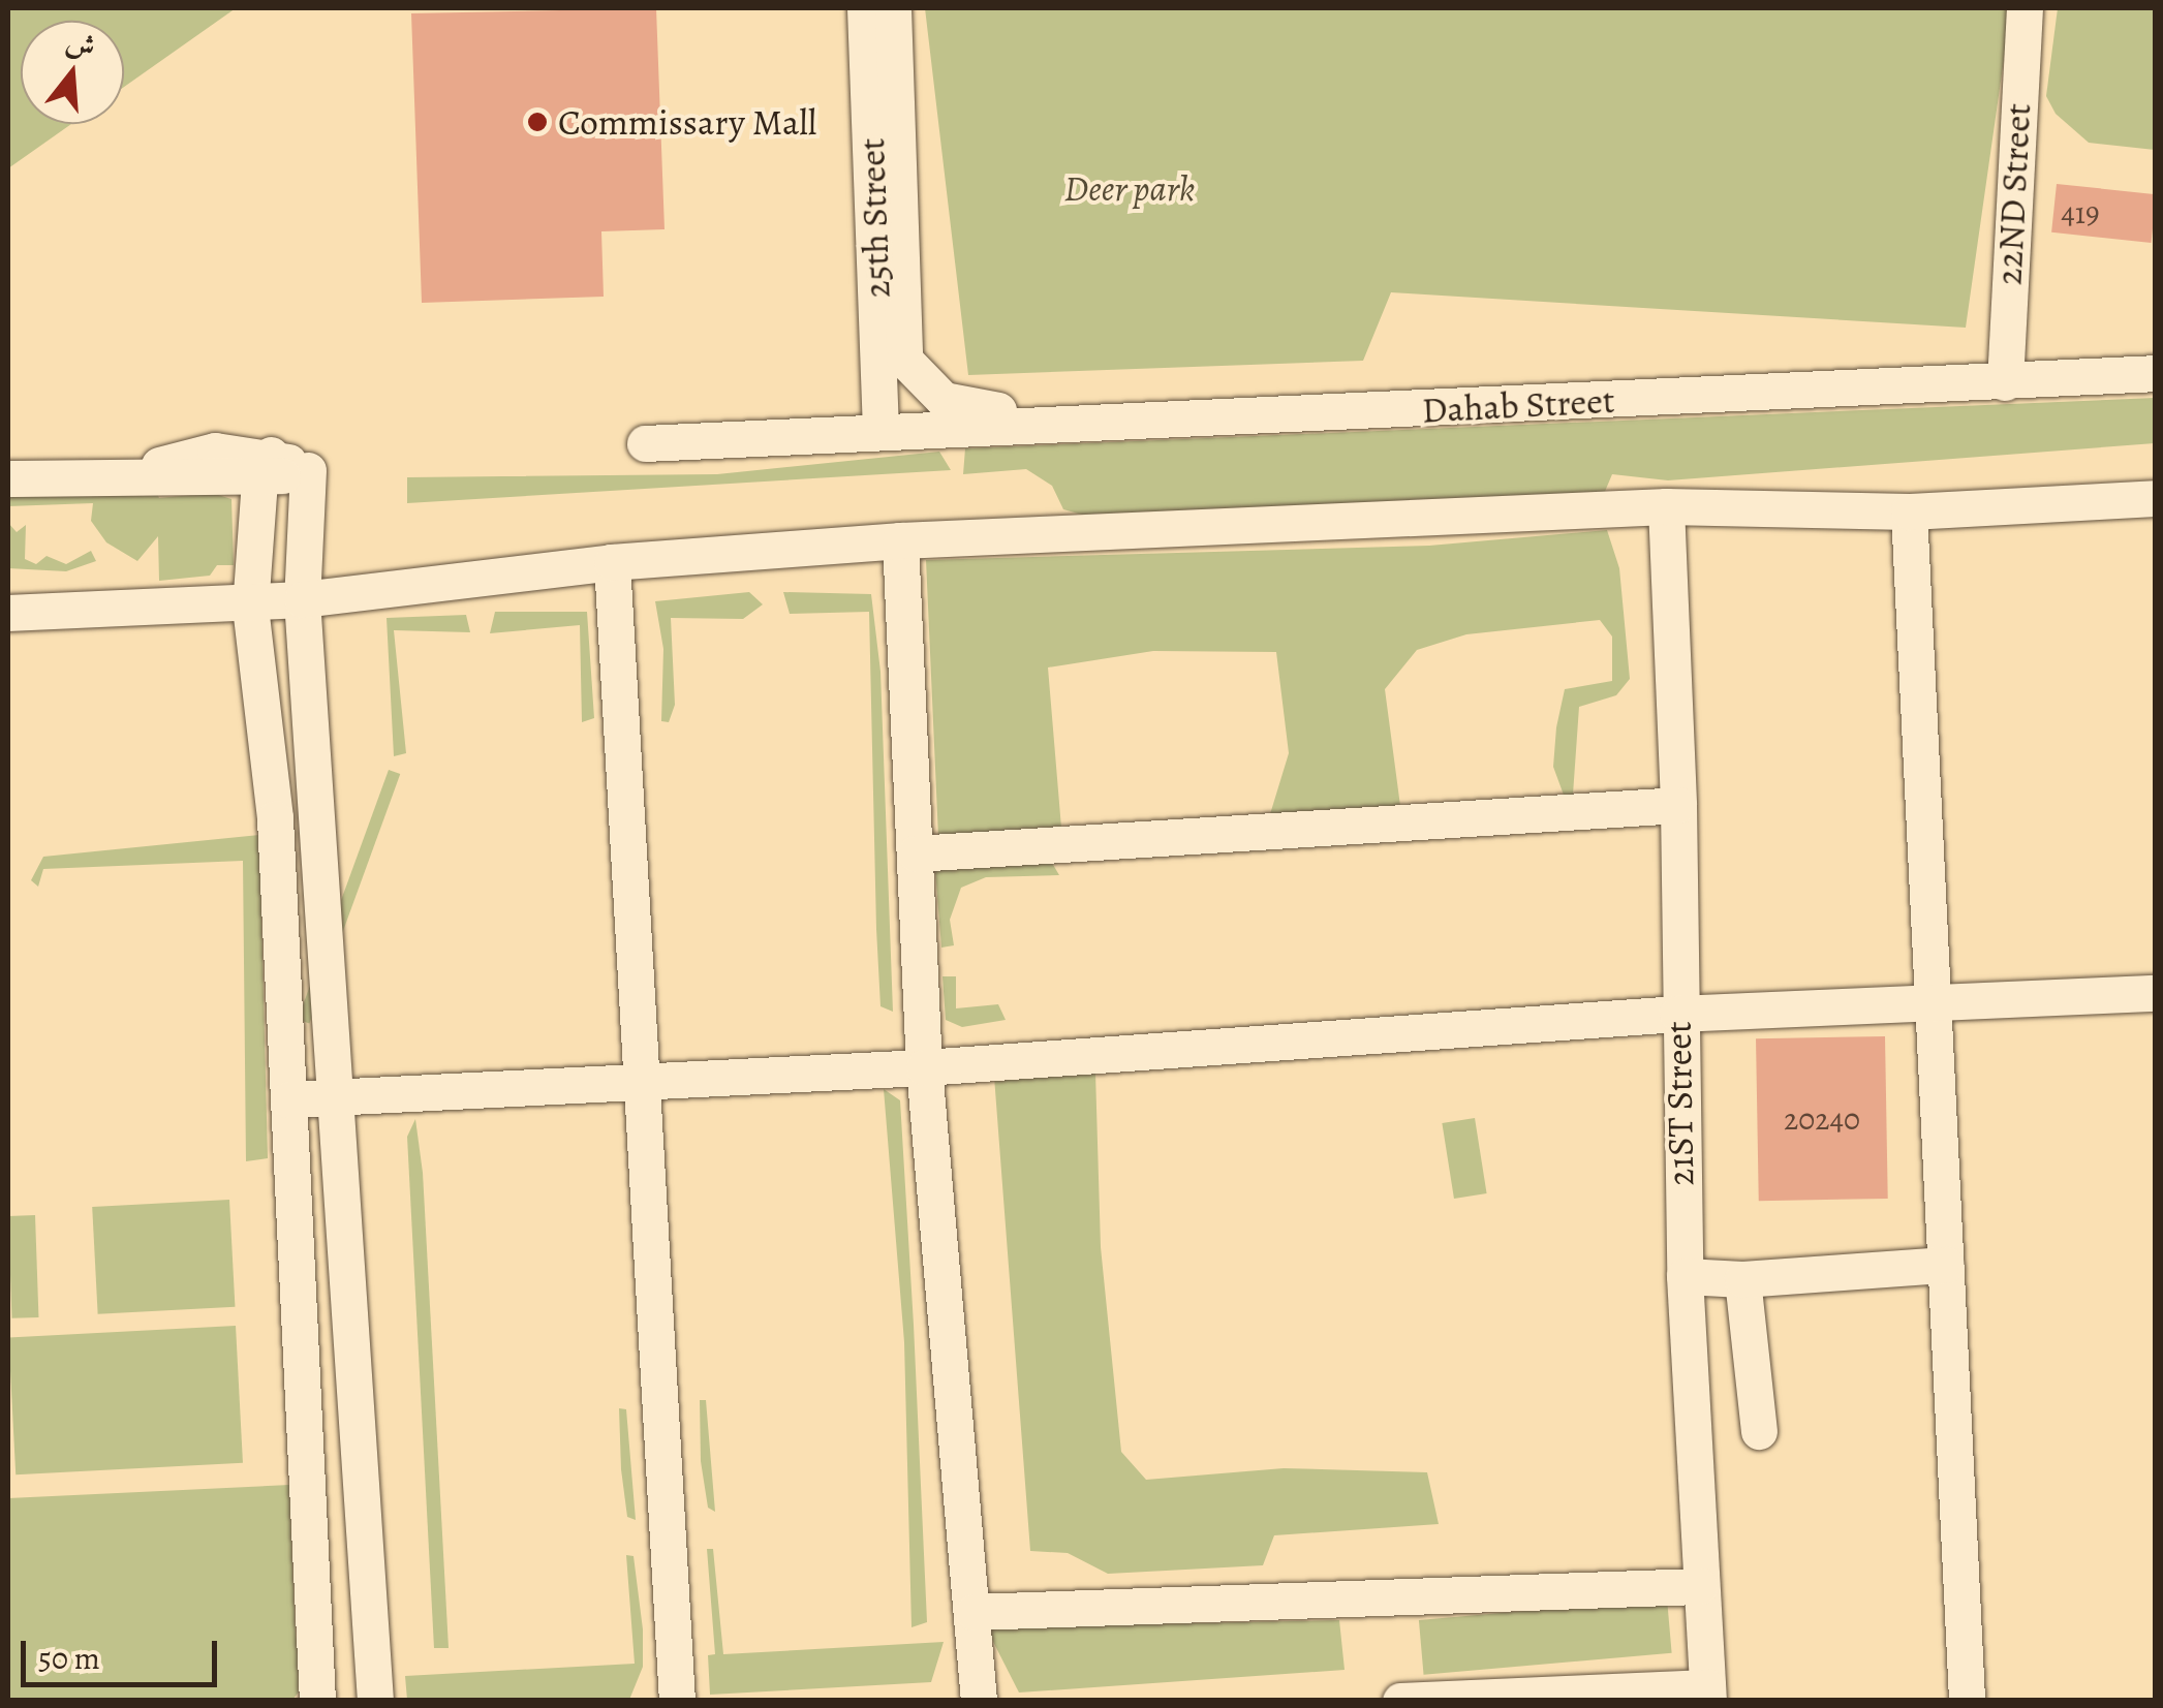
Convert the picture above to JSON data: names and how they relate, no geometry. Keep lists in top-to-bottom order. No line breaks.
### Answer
{"streets":{"street":["22ND Street","25th Street","Dahab Street","21ST Street"]},"crossings":[["22ND Street","Dahab Street"],["25th Street","Dahab Street"]],"parks":["Deer park"],"places":["Commissary Mall"],"house_numbers":["419","20240"],"scale_bar":"50 m","north":"top"}
